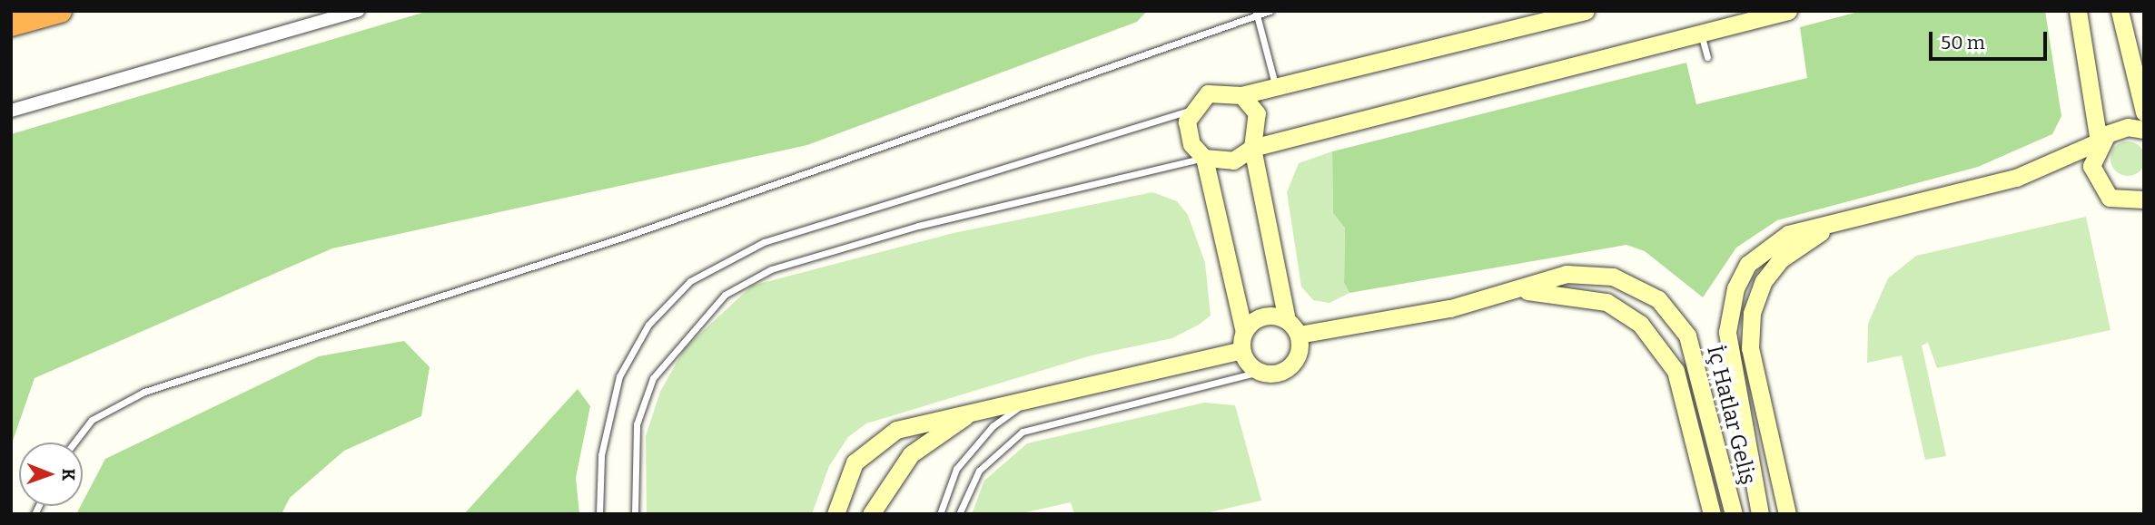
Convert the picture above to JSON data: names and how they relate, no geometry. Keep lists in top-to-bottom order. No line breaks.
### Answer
{"streets":{"street":["İç Hatlar Geliş"]},"scale_bar":"50 m","north":"right"}
